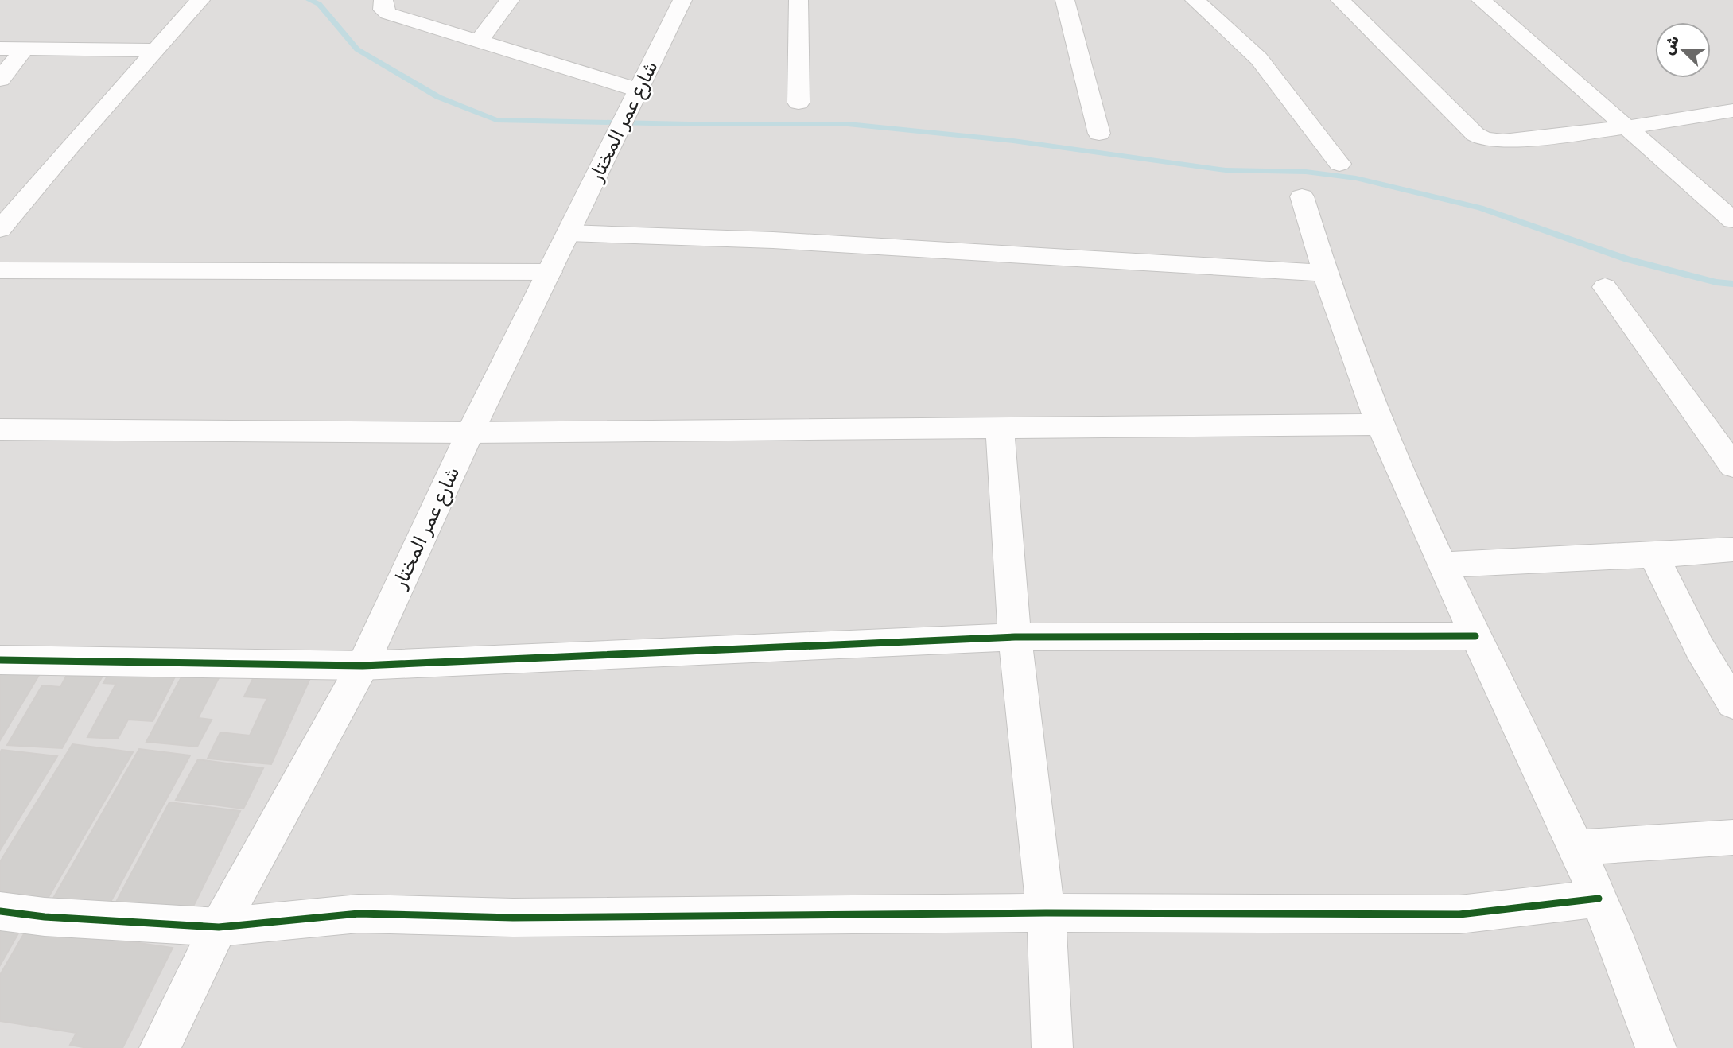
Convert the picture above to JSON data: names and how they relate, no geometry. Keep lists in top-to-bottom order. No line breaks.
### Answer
{"streets":{"street":["شارع عمر المختار"]},"north":"top left"}
